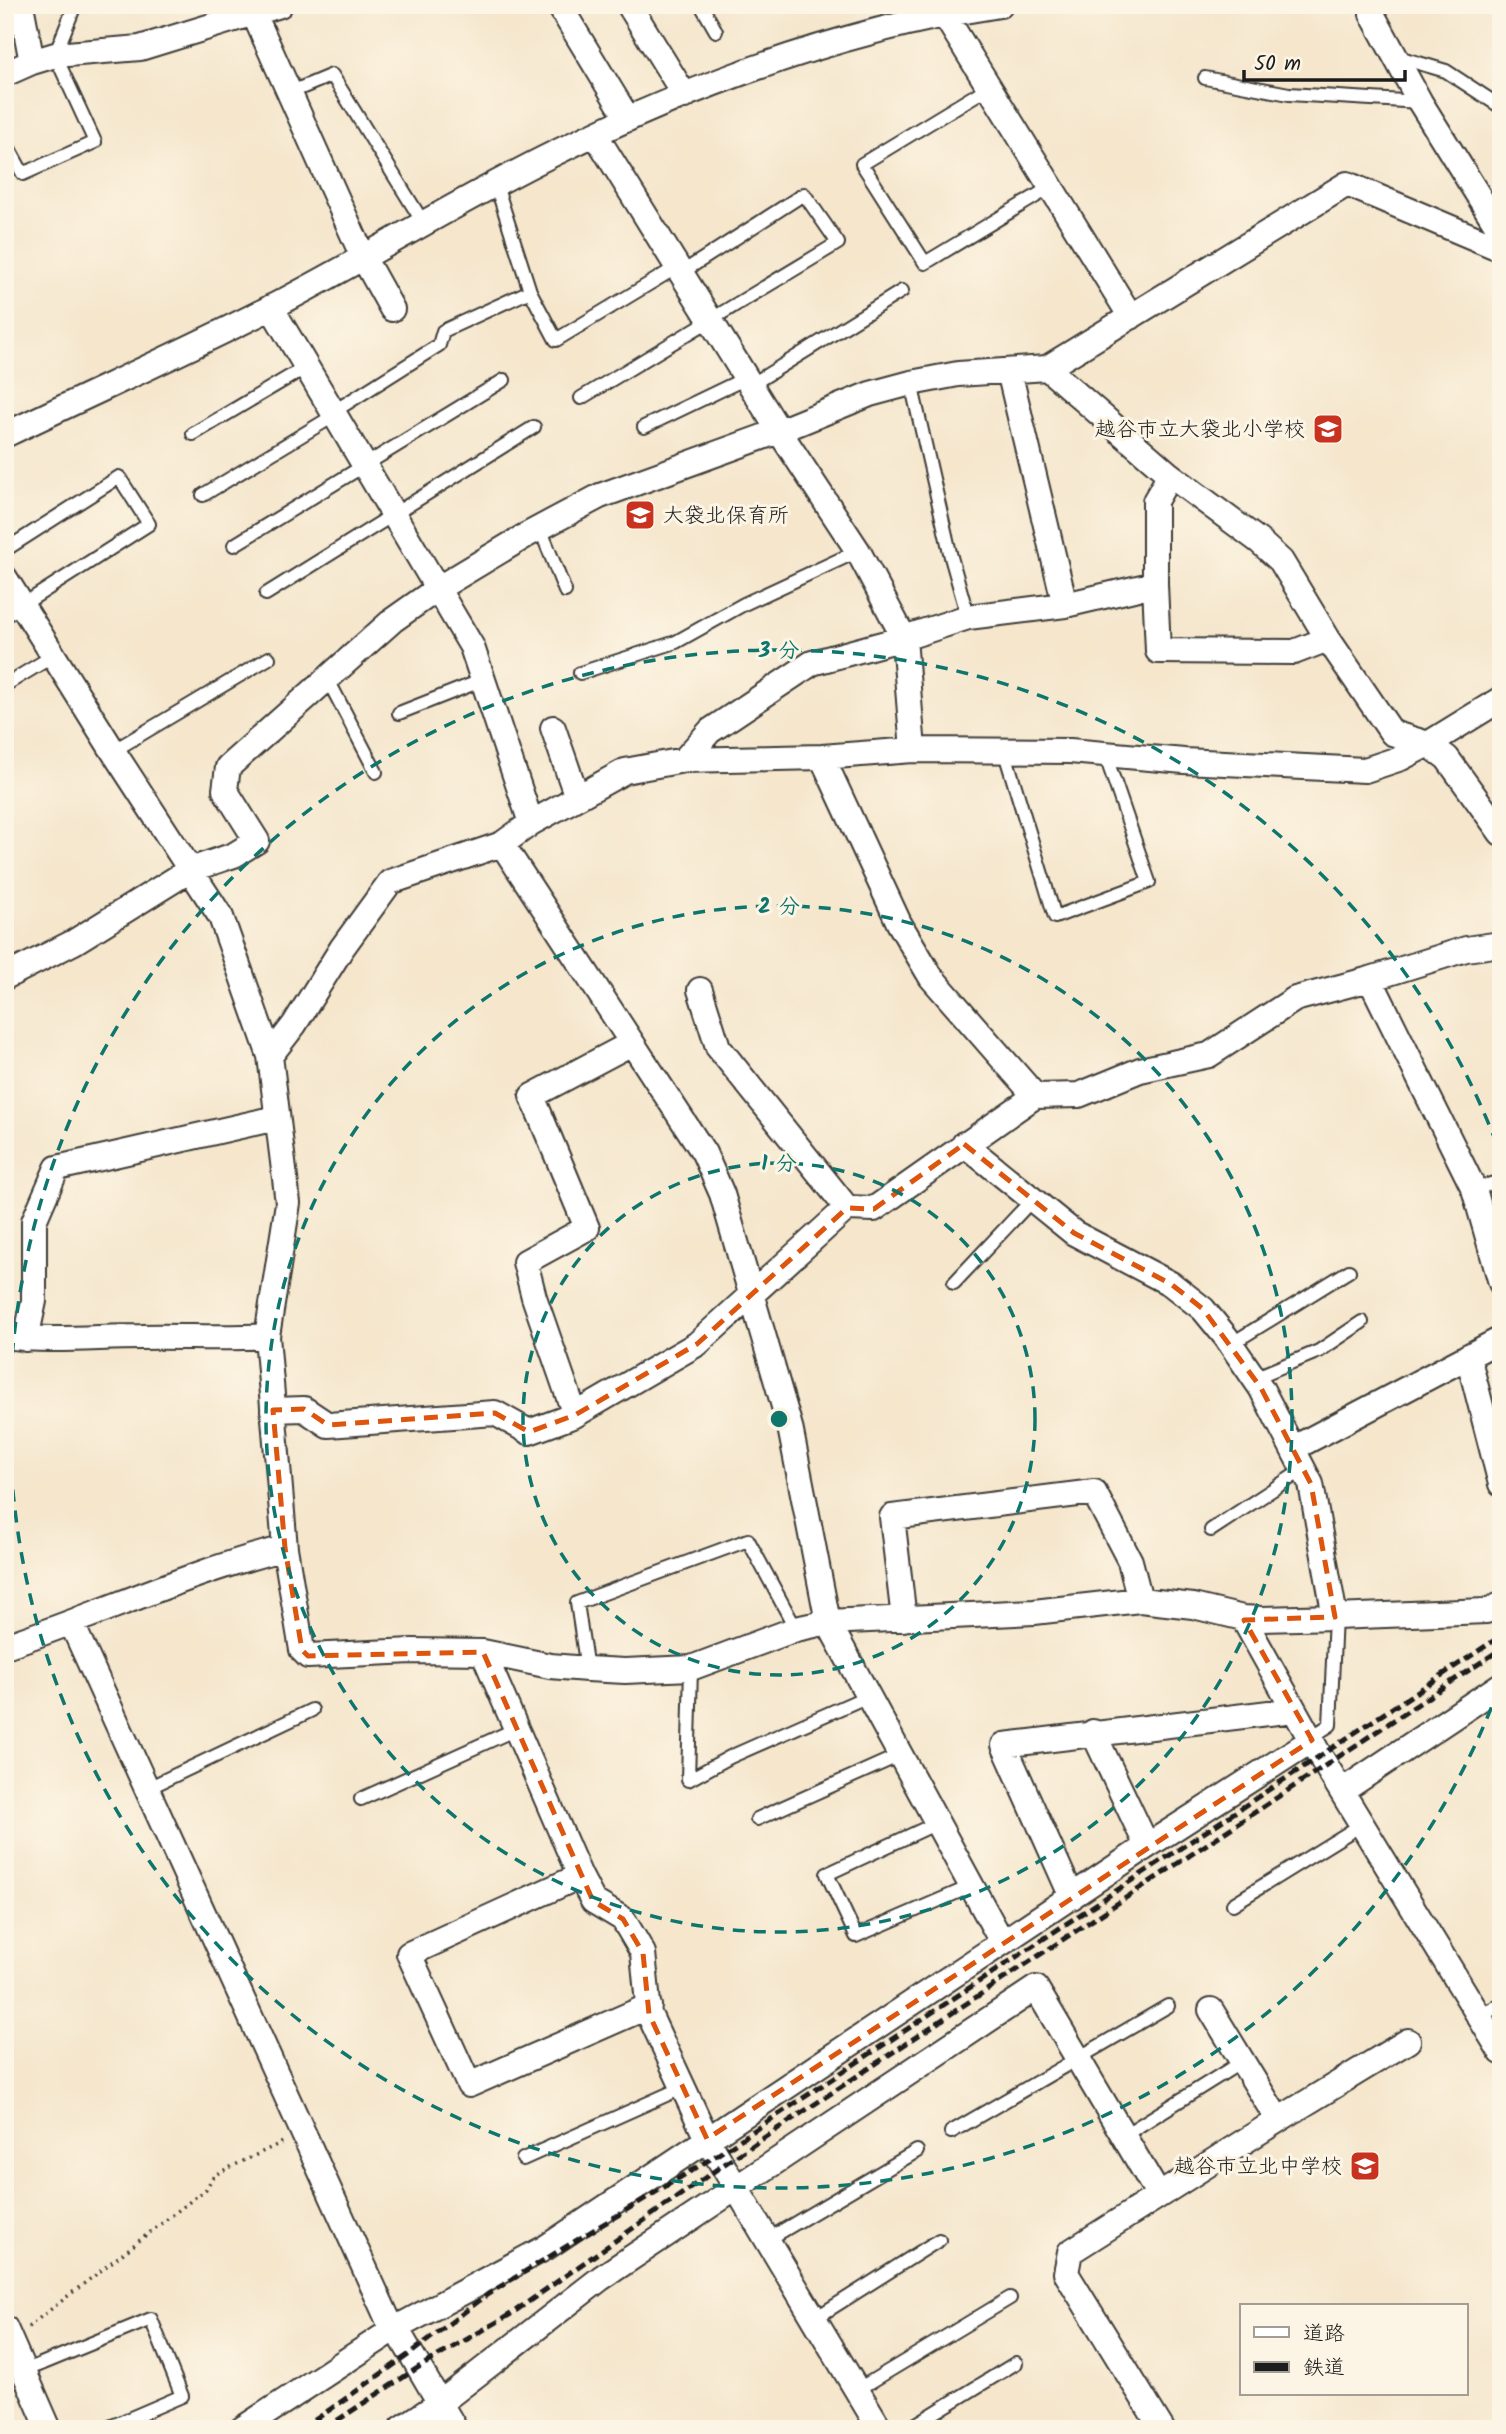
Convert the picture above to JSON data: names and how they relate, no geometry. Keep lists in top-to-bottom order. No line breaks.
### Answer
{"places":{"school or university":["越谷市立大袋北小学校","大袋北保育所","越谷市立北中学校"]},"legend":["道路","鉄道"],"scale_bar":"50 m","rings":["3 分","2 分","1 分"]}
